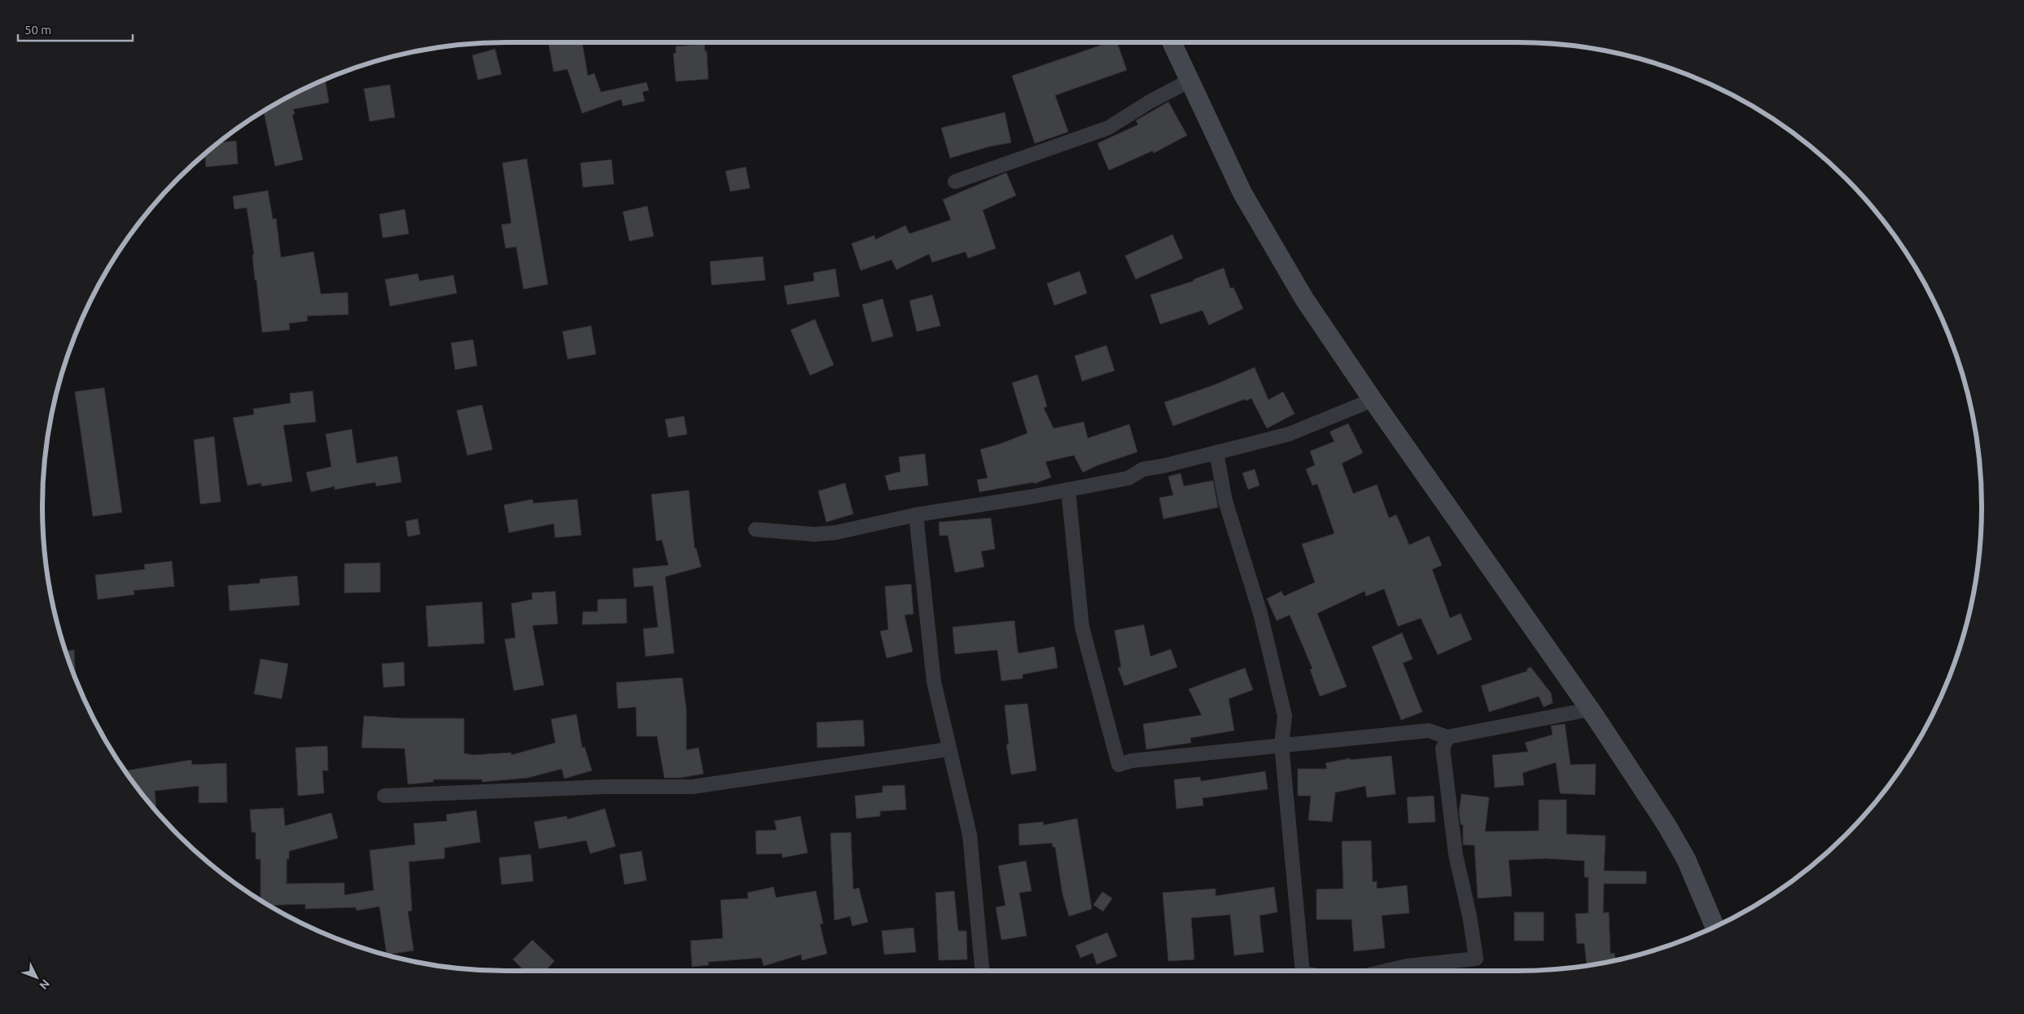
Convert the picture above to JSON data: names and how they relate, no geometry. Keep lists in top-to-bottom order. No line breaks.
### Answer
{"scale_bar":"50 m","north":"bottom right"}
